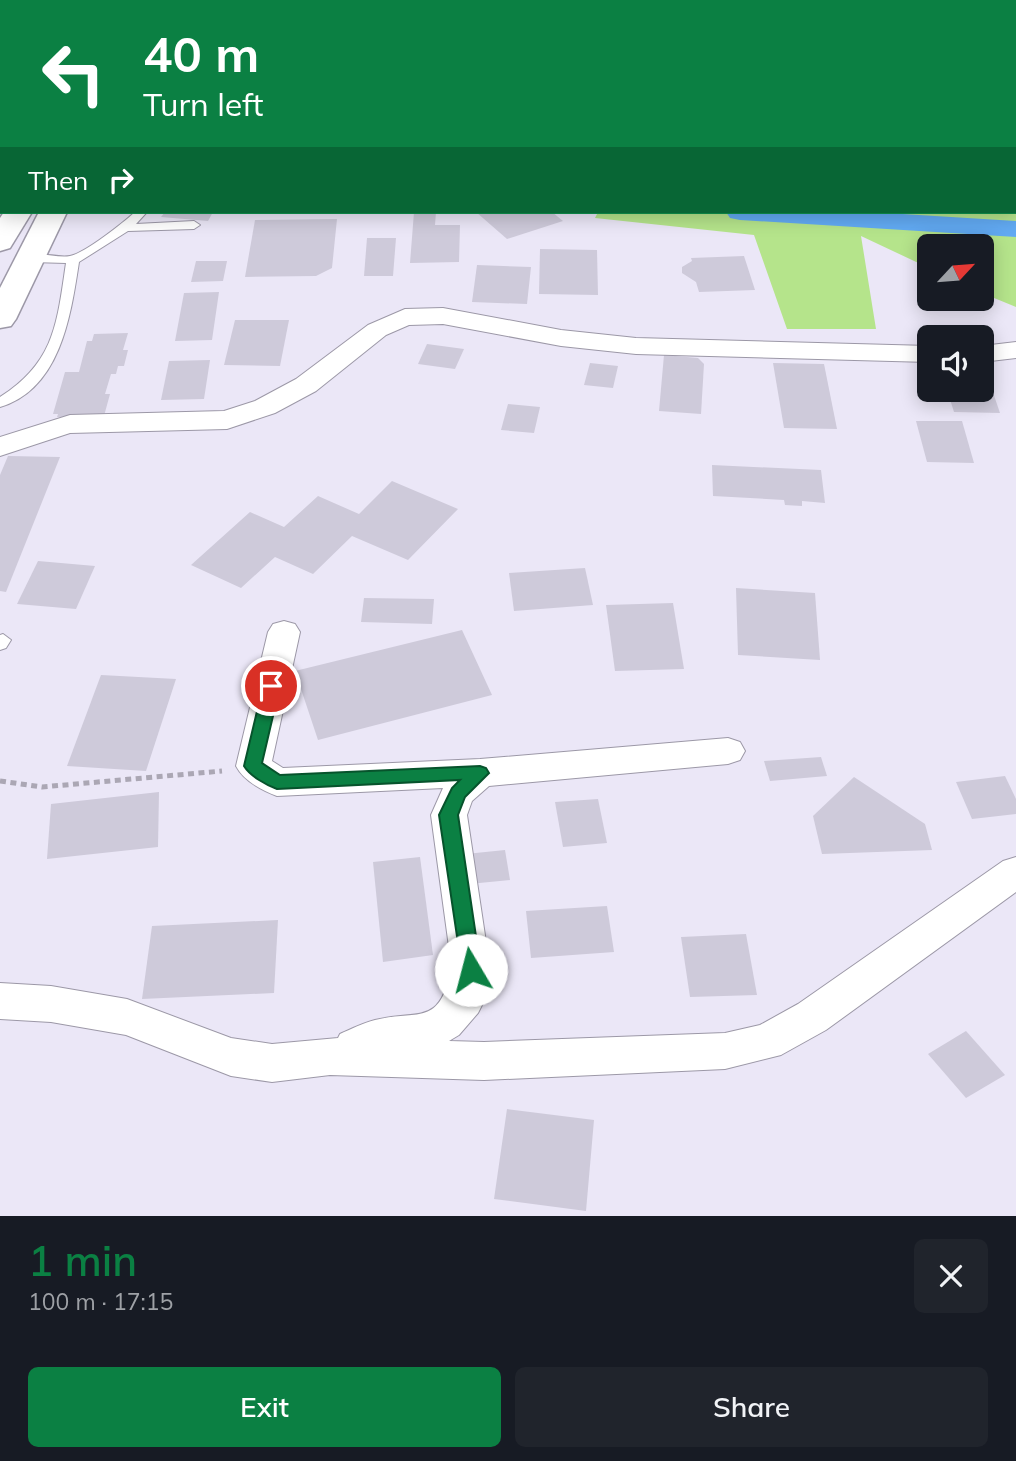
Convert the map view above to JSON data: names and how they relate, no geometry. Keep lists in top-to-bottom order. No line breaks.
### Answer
{"north":"top right","page":{"turn":["40 m","Turn left"],"then":"Then","heading":["1 min","100 m · 17:15"],"buttons":["Exit","Share"]}}
